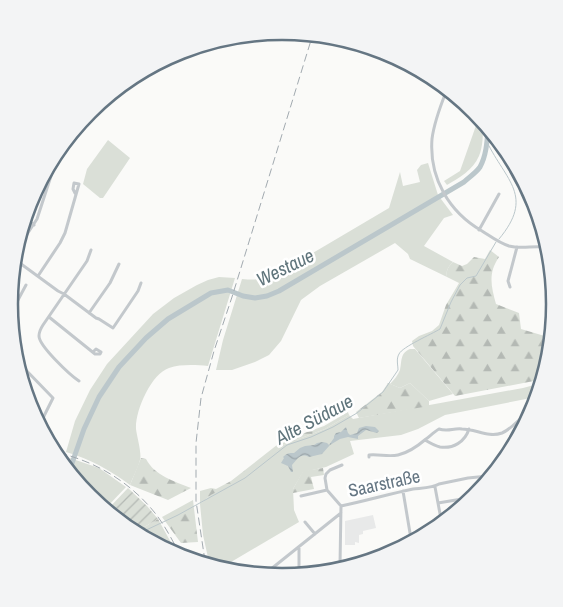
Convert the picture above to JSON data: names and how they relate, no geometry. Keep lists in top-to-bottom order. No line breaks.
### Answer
{"streets":{"street":["Saarstraße"]},"water":["Westaue","Alte Südaue"]}
